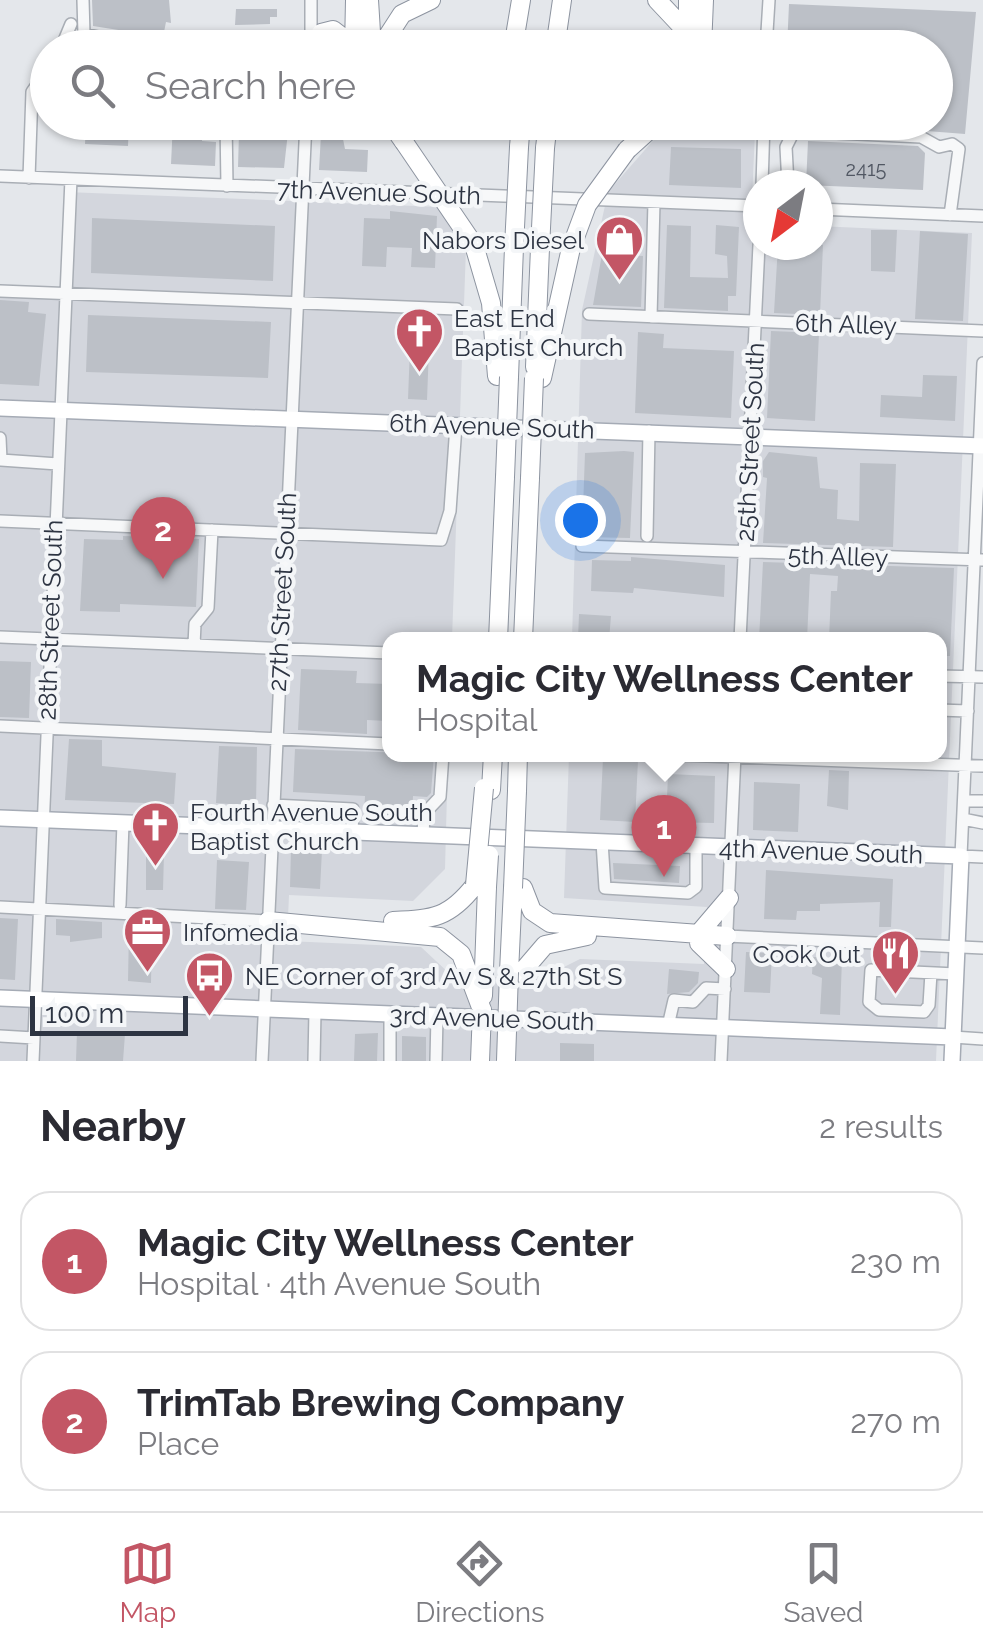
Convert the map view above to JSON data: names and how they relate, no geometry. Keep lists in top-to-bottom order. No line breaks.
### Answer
{"streets":{"main road":["6th Avenue South","4th Avenue South","3rd Avenue South"],"street":["7th Avenue South","6th Alley","25th Street South","5th Alley","27th Street South","28th Street South"]},"crossings":[["7th Avenue South","27th Street South"],["7th Avenue South","28th Street South"],["6th Alley","25th Street South"],["6th Avenue South","25th Street South"],["6th Avenue South","27th Street South"],["6th Avenue South","28th Street South"],["25th Street South","5th Alley"],["27th Street South","4th Avenue South"],["27th Street South","3rd Avenue South"],["28th Street South","4th Avenue South"],["28th Street South","3rd Avenue South"]],"places":{"shop":["Nabors Diesel"],"church":["East End Baptist Church","Fourth Avenue South Baptist Church"],"office":["Infomedia"],"restaurant":["Cook Out"],"bus stop":["NE Corner of 3rd Av S & 27th St S"]},"house_numbers":["2415"],"scale_bar":"100 m","north":"bottom left","page":{"search":"Search here","pins":["2","1"],"popup":["Magic City Wellness Center","Hospital"],"scale":"100 m","heading":["Nearby","2 results"],"list":[{"mark":"1","name":"Magic City Wellness Center","note":"Hospital · 4th Avenue South","value":"230 m"},{"mark":"2","name":"TrimTab Brewing Company","note":"Place","value":"270 m"}],"nav":["Map","Directions","Saved"]}}
